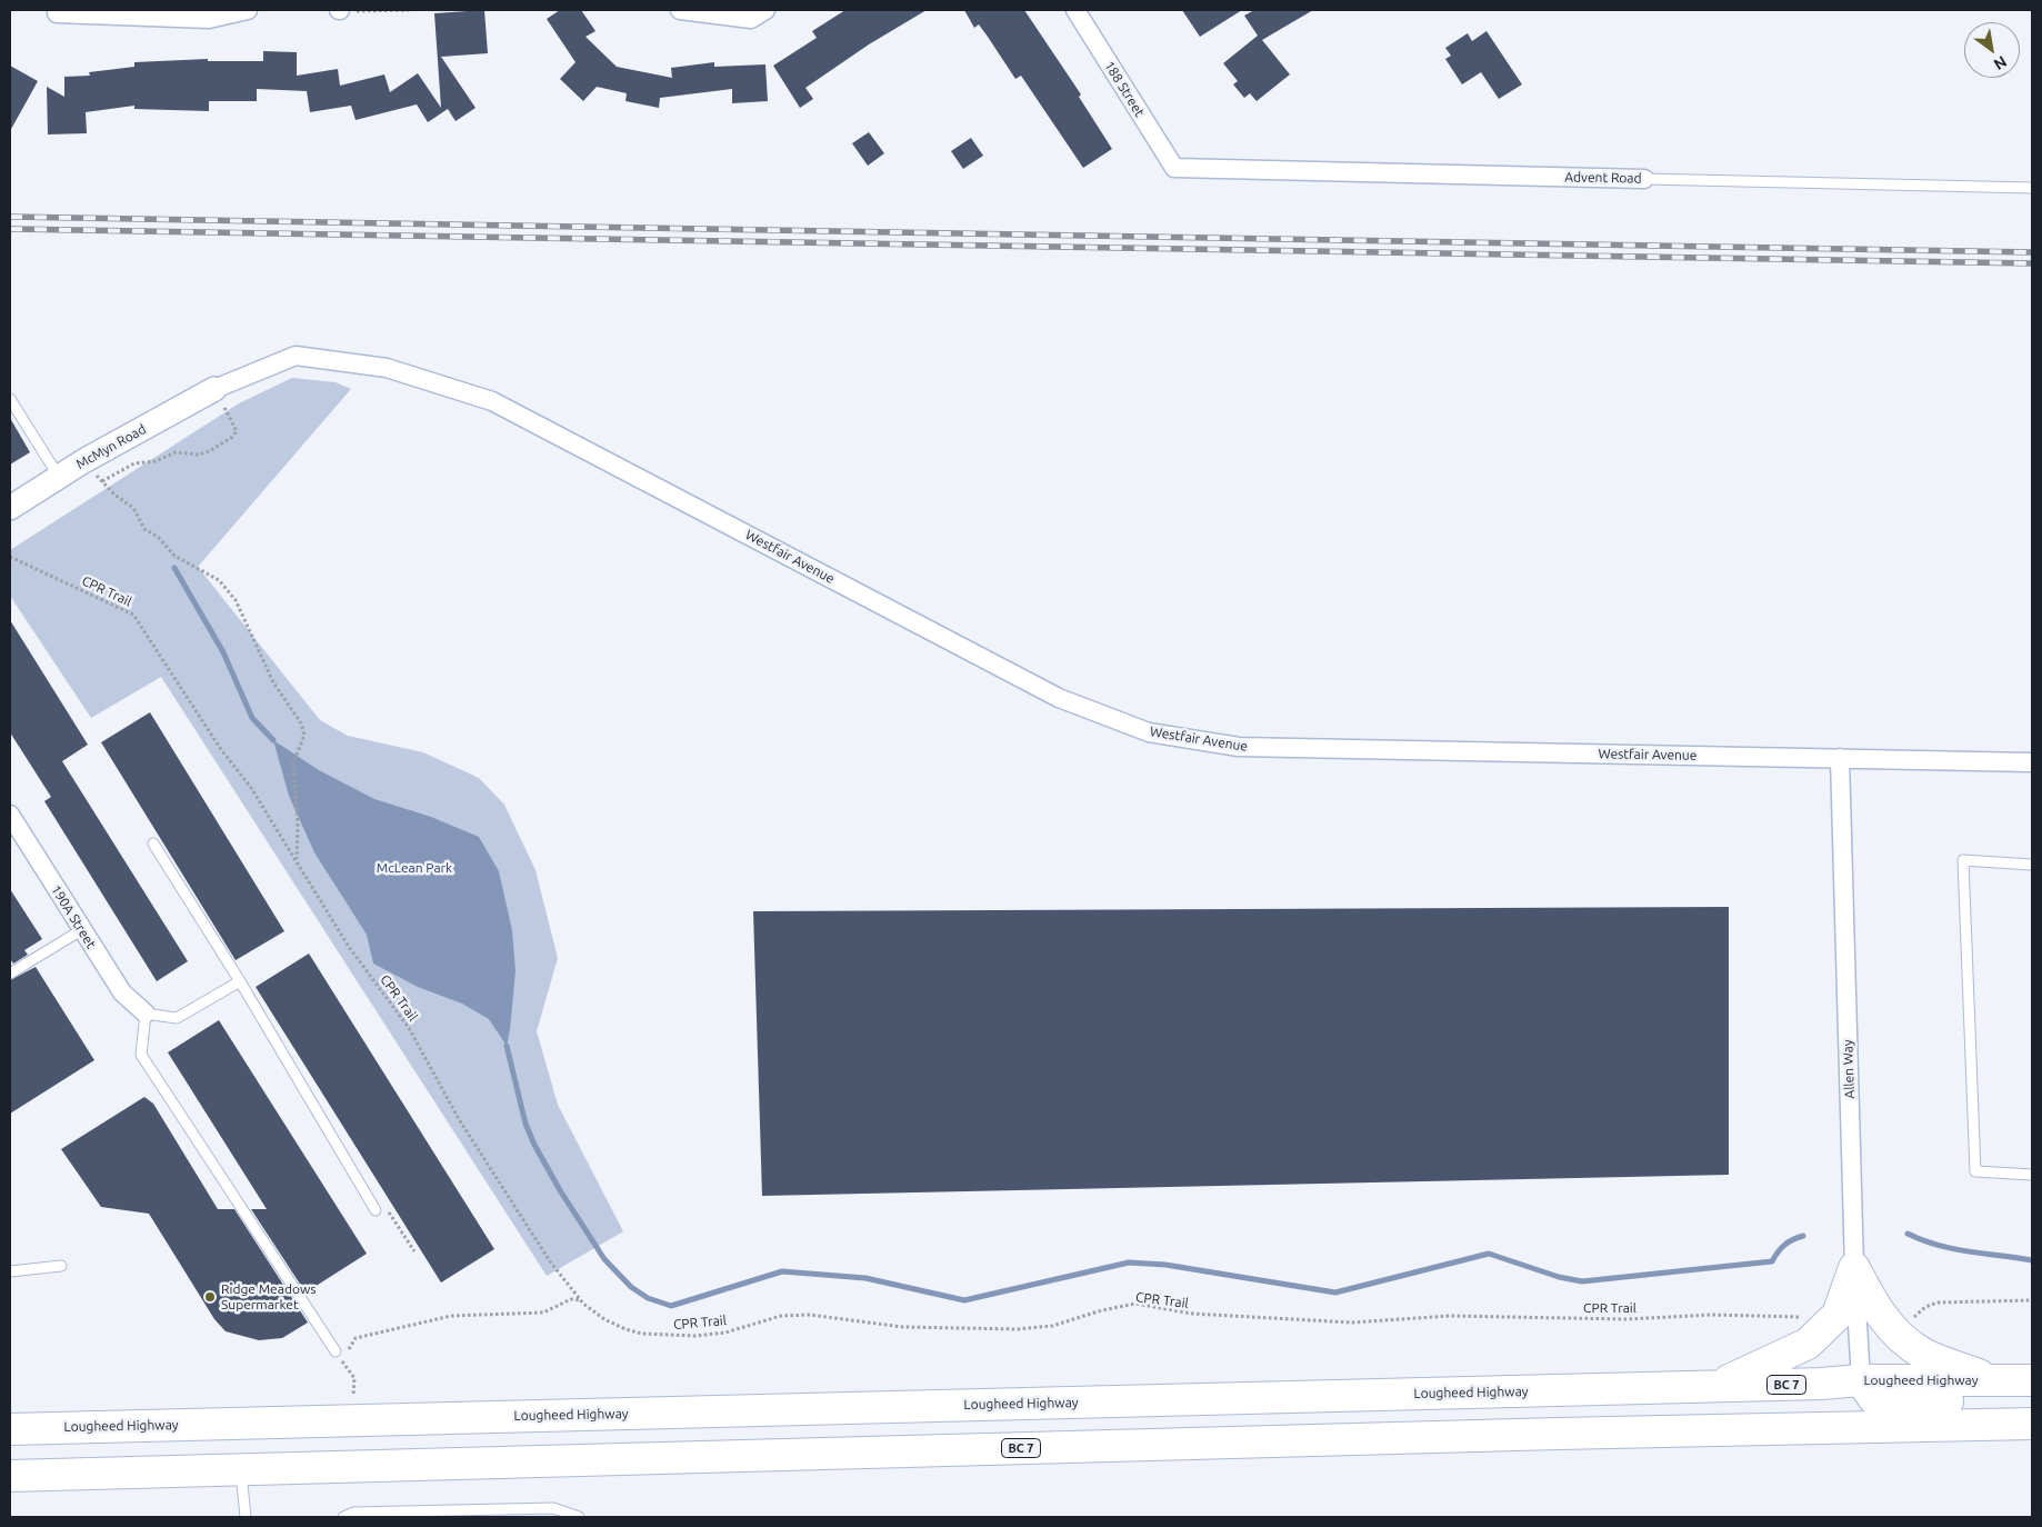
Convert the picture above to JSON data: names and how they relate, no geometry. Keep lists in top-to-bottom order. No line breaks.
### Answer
{"streets":{"highway":["Lougheed Highway","BC 7"],"street":["188 Street","Advent Road","McMyn Road","Westfair Avenue","190A Street","Allen Way"],"path":["CPR Trail"]},"crossings":[["188 Street","Advent Road"],["McMyn Road","Westfair Avenue"],["Westfair Avenue","Allen Way"],["Allen Way","Lougheed Highway"]],"parks":["McLean Park"],"places":["Ridge Meadows Supermarket"],"north":"bottom right"}
